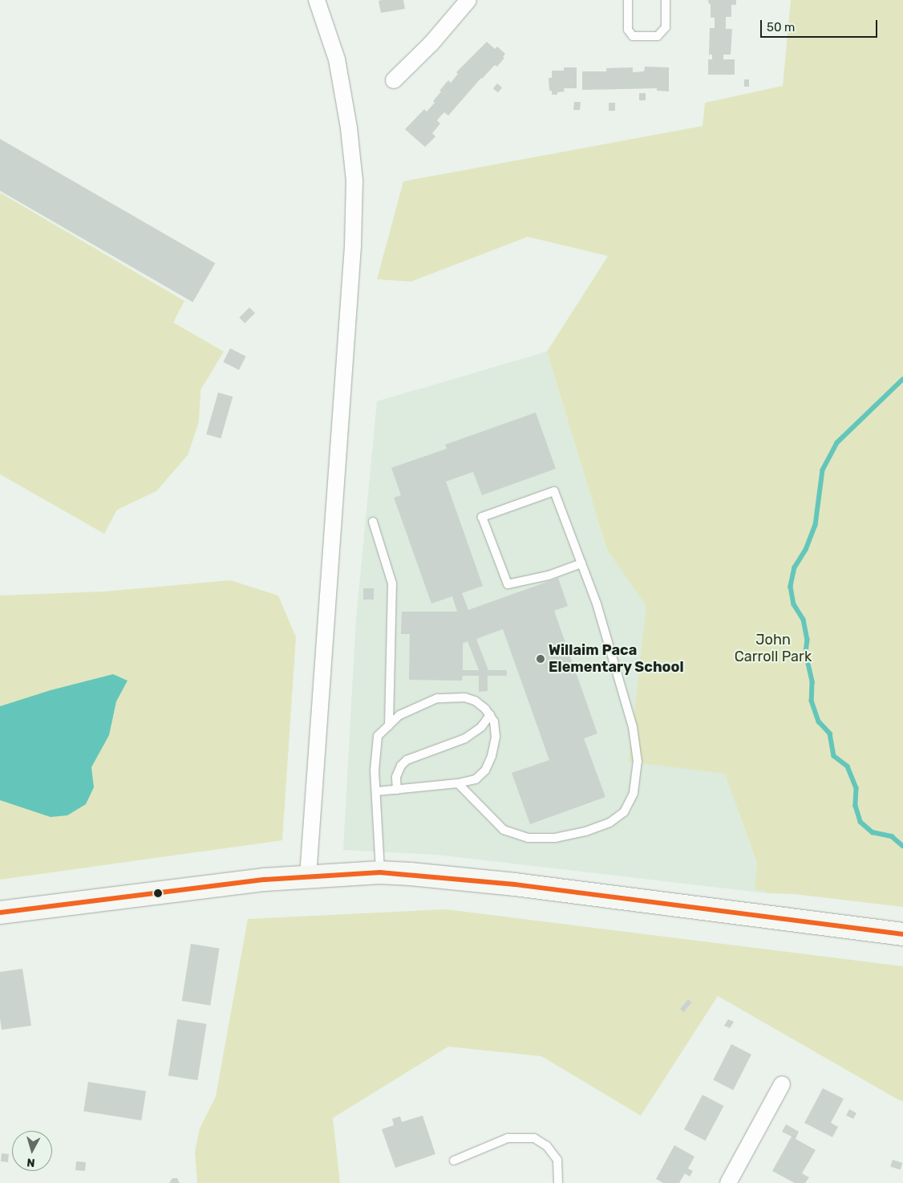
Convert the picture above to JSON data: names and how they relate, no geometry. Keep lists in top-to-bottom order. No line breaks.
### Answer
{"parks":["John Carroll Park"],"places":["Willaim Paca Elementary School"],"scale_bar":"50 m","north":"bottom"}
